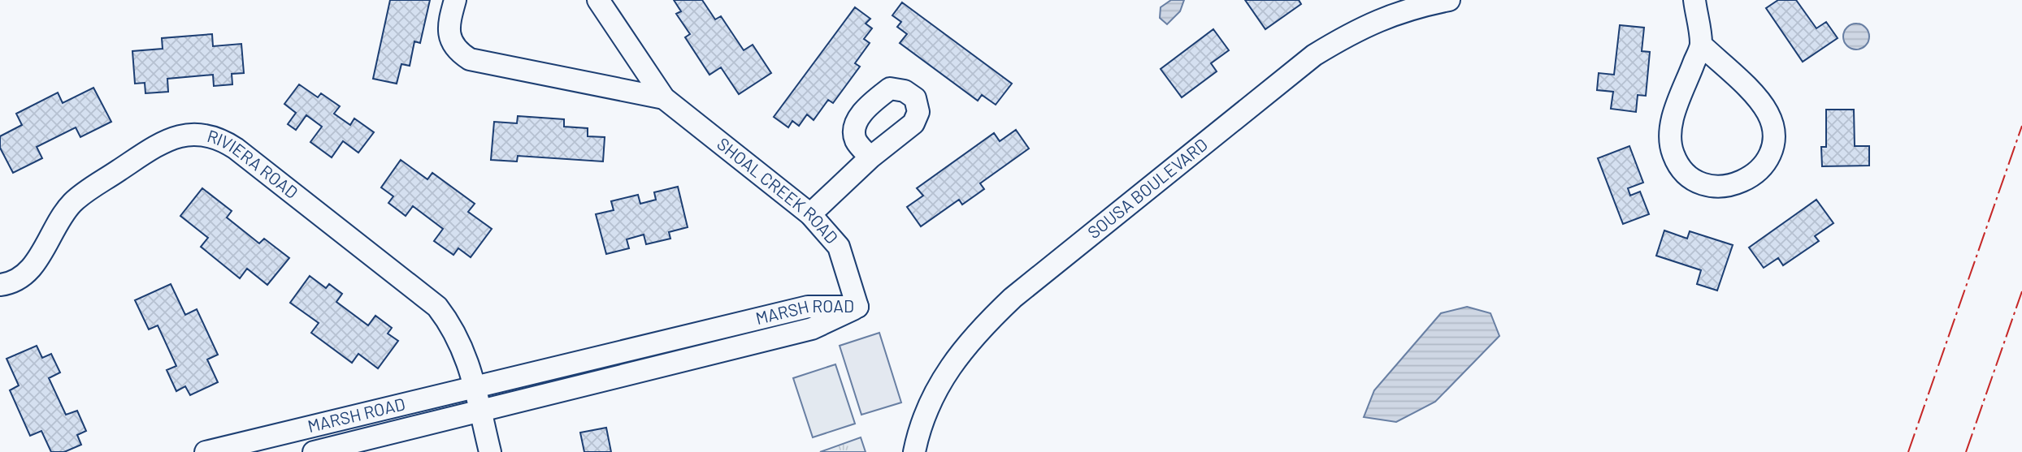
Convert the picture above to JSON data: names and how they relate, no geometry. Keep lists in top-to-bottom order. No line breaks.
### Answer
{"streets":{"street":["RIVIERA ROAD","SOUSA BOULEVARD","SHOAL CREEK ROAD","MARSH ROAD"]},"crossings":[["RIVIERA ROAD","MARSH ROAD"],["SHOAL CREEK ROAD","MARSH ROAD"]]}
